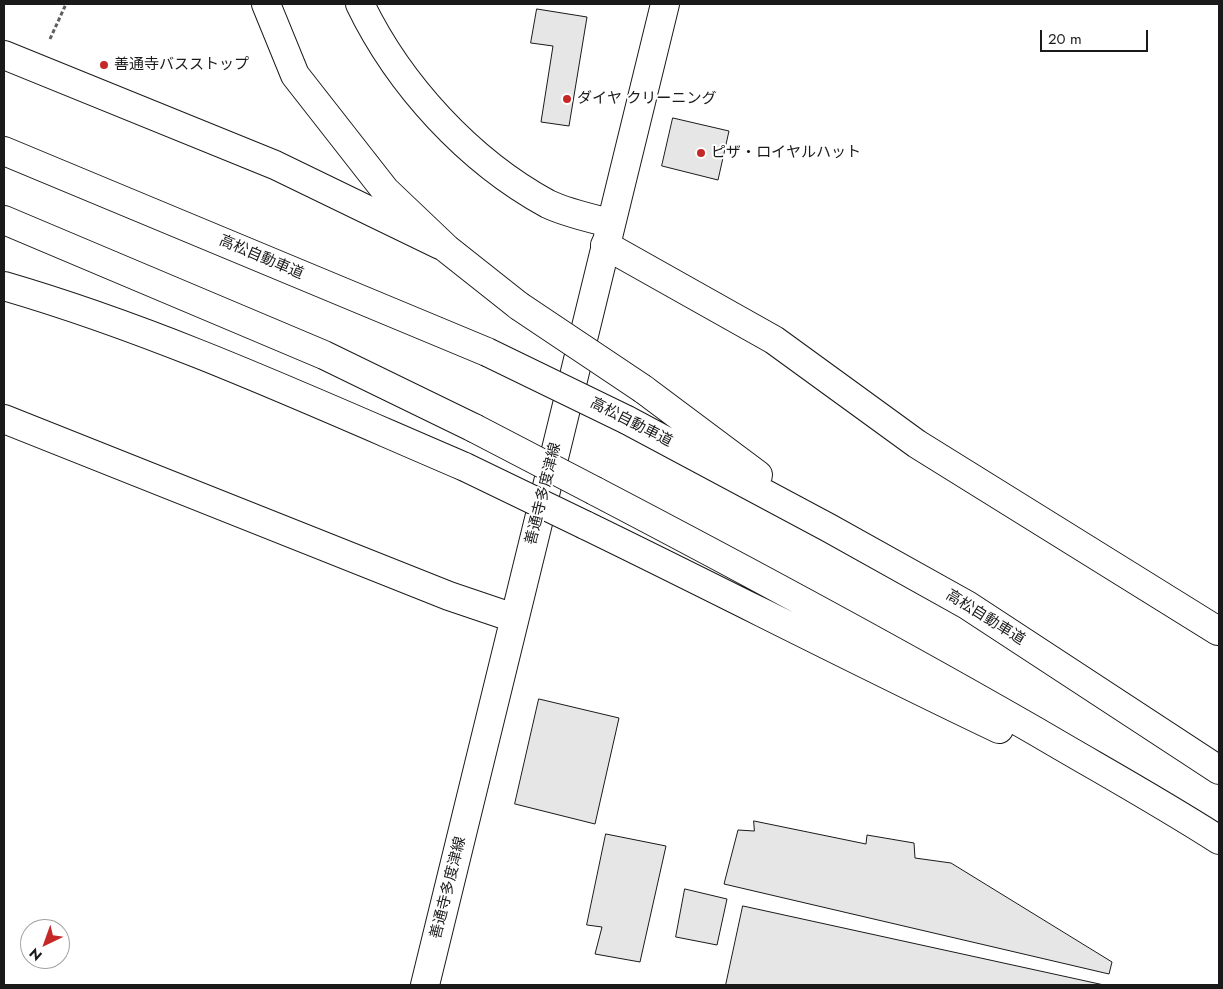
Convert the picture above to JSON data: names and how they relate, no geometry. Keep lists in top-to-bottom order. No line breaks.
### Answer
{"streets":{"main road":["高松自動車道","善通寺多度津線"]},"places":["善通寺バスストップ","ダイヤ クリーニング","ピザ・ロイヤルハット"],"scale_bar":"20 m","north":"bottom left"}
